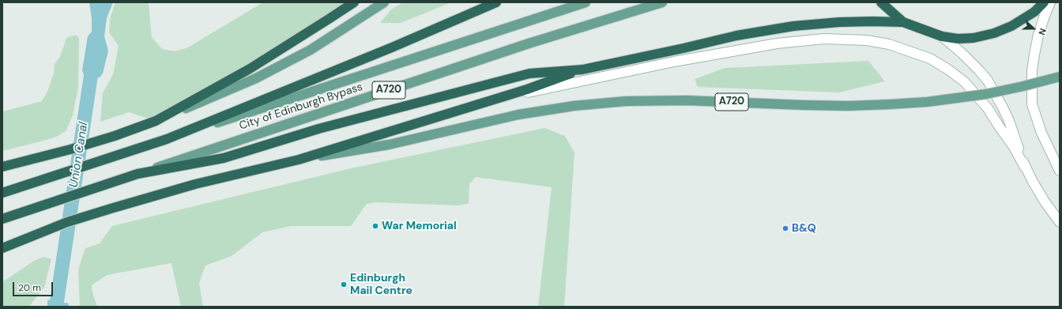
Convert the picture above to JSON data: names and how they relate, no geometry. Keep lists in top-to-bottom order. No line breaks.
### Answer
{"streets":{"highway":["A720","City of Edinburgh Bypass"]},"water":["Union Canal"],"places":["War Memorial","B&Q","Edinburgh Mail Centre"],"scale_bar":"20 m","north":"right"}
